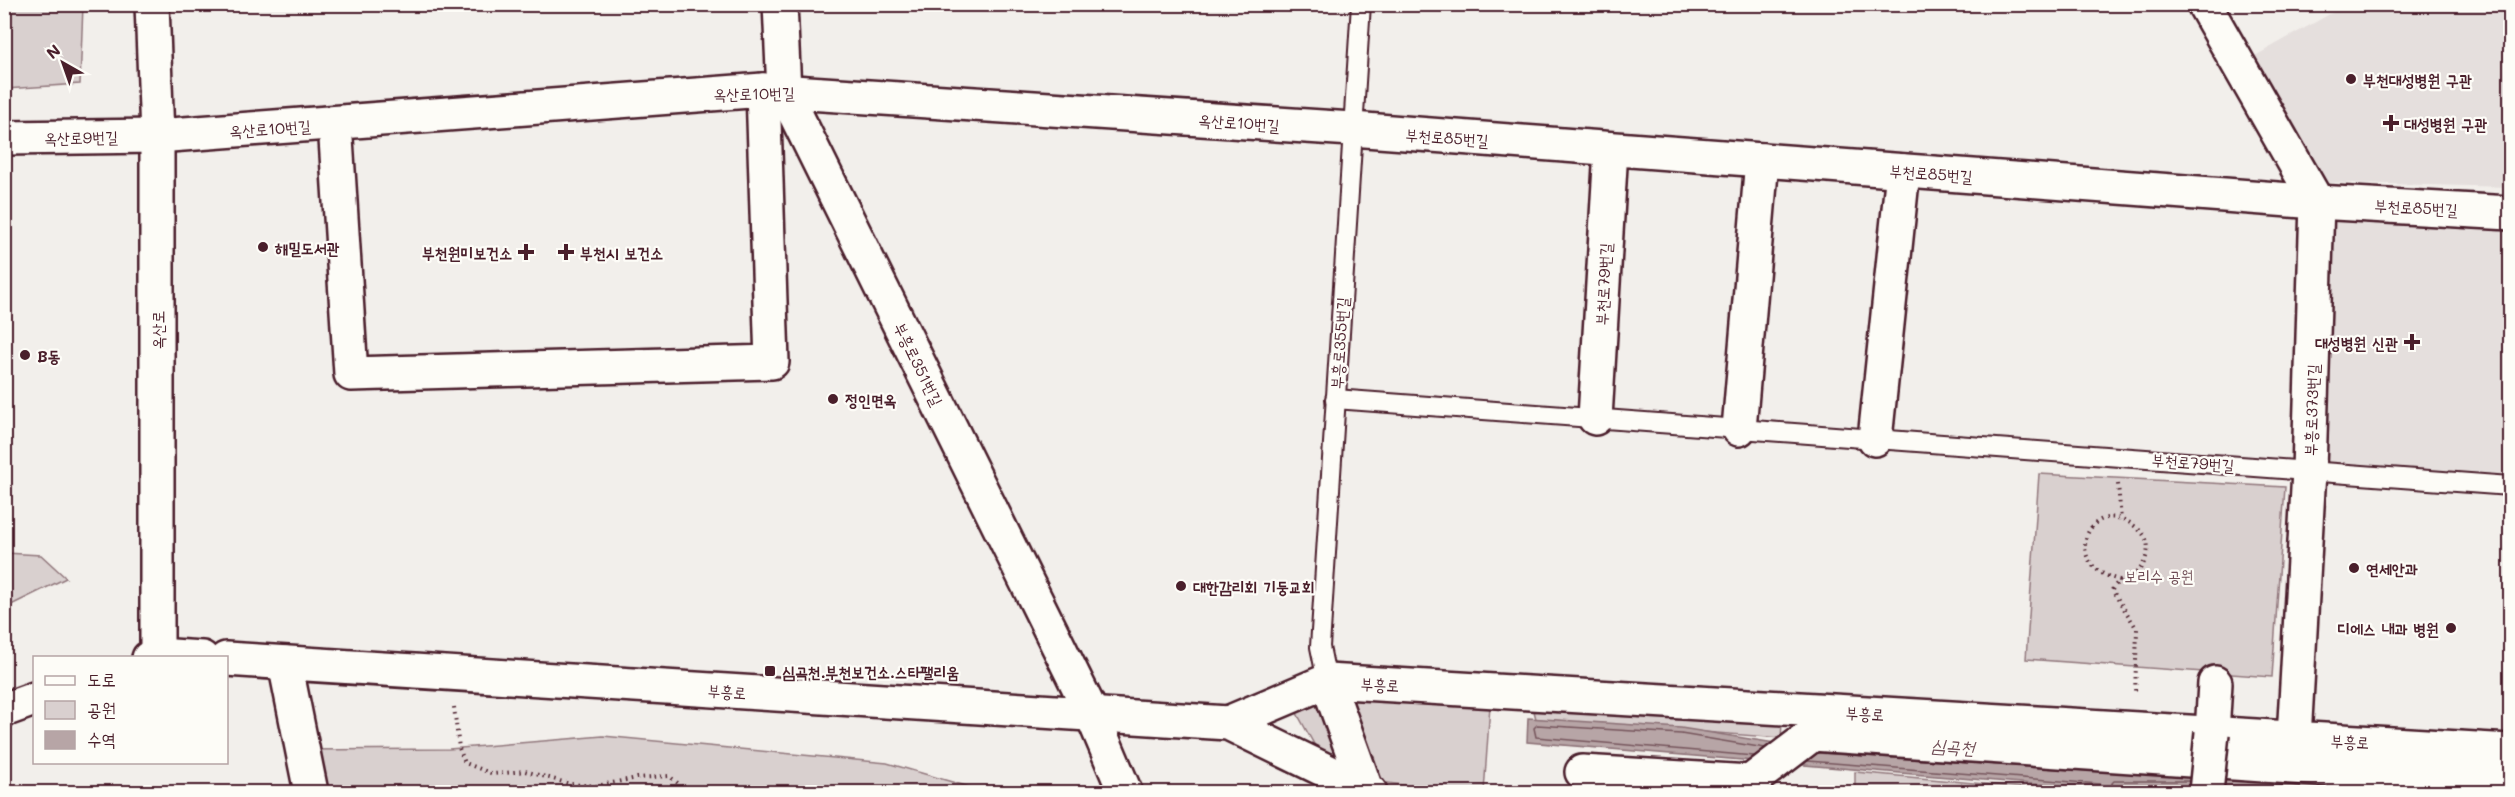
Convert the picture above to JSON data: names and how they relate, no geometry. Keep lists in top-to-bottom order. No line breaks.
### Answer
{"streets":{"street":["옥산로10번길","옥산로9번길","부천로85번길","부천로79번길","옥산로","부흥로351번길","부흥로373번길","부흥로"],"lane":["부흥로355번길"]},"crossings":[["옥산로10번길","옥산로9번길"],["옥산로10번길","부천로85번길"],["옥산로10번길","옥산로"],["옥산로10번길","부흥로355번길"],["옥산로10번길","부흥로351번길"],["옥산로9번길","옥산로"],["부천로85번길","부천로79번길"],["부천로85번길","부흥로355번길"],["부천로85번길","부흥로373번길"],["부천로79번길","부흥로355번길"],["부천로79번길","부흥로373번길"],["부흥로355번길","부흥로"],["부흥로351번길","부흥로"],["부흥로373번길","부흥로"]],"water":["심곡천"],"parks":["보리수 공원"],"places":{"other":["부천대성병원 구관","해밀도서관","B동","정인면옥","연세안과","대한감리회 기둥교회","디에스 내과 병원"],"health":["대성병원 구관","부천원미보건소","부천시 보건소","대성병원 신관"],"transit":["심곡천.부천보건소.스타팰리움"]},"legend":["도로","공원","수역"],"north":"top left"}
